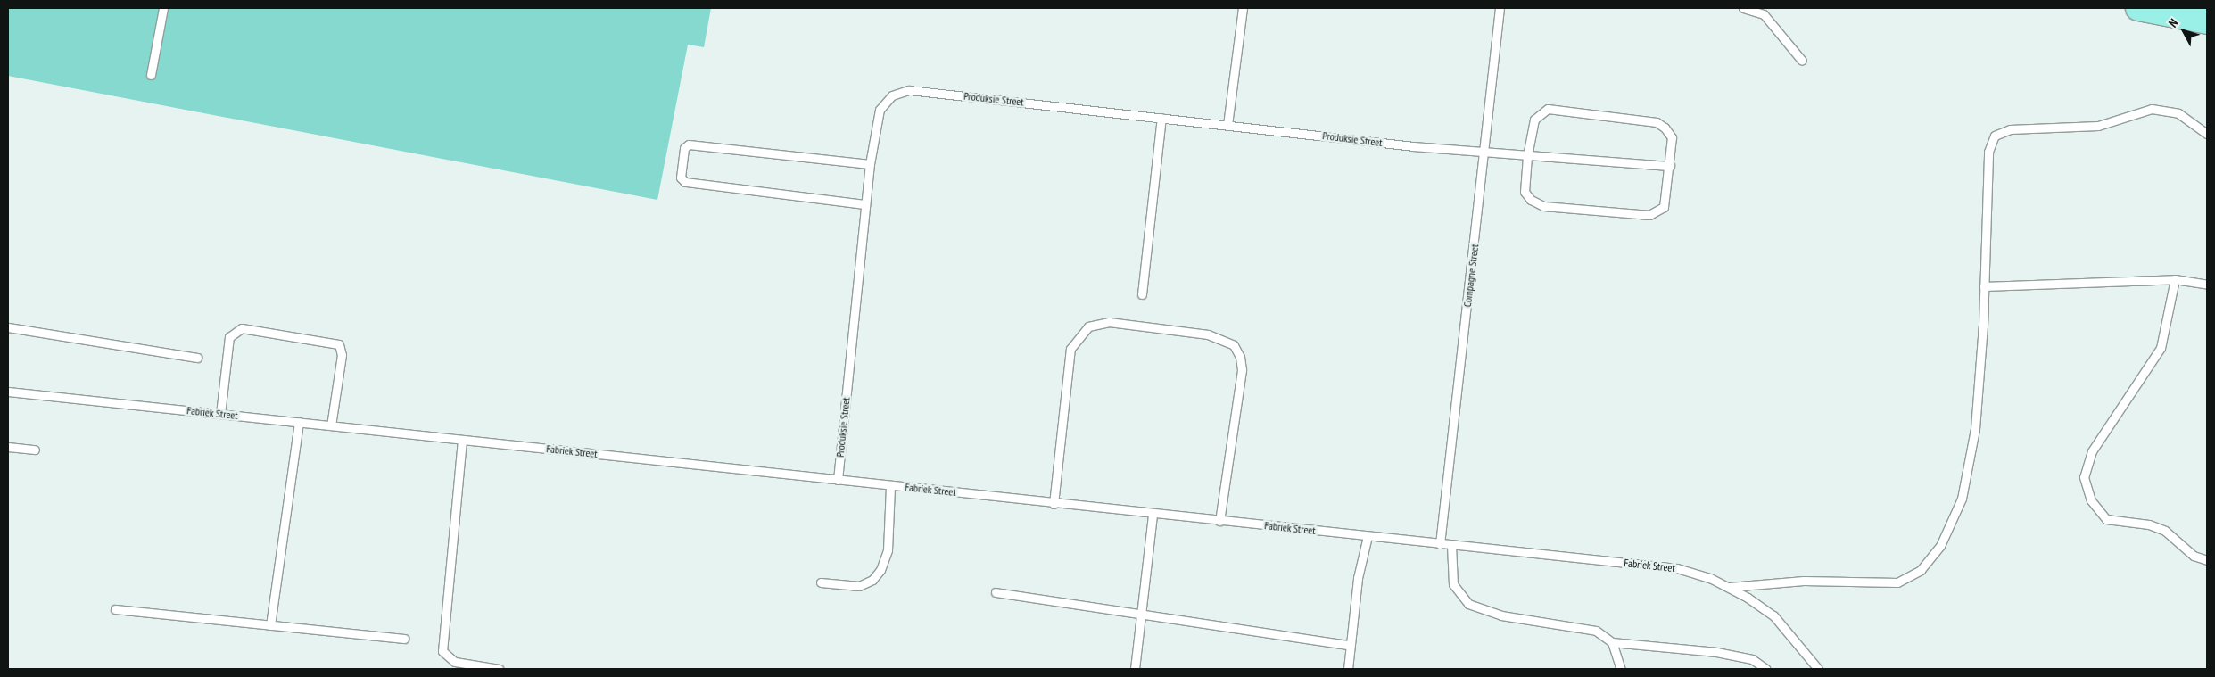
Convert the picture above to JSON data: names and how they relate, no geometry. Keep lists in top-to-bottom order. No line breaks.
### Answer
{"streets":{"lane":["Produksie Street","Compagne Street","Fabriek Street"]},"crossings":[["Produksie Street","Compagne Street"],["Produksie Street","Fabriek Street"],["Compagne Street","Fabriek Street"]],"north":"top left"}
